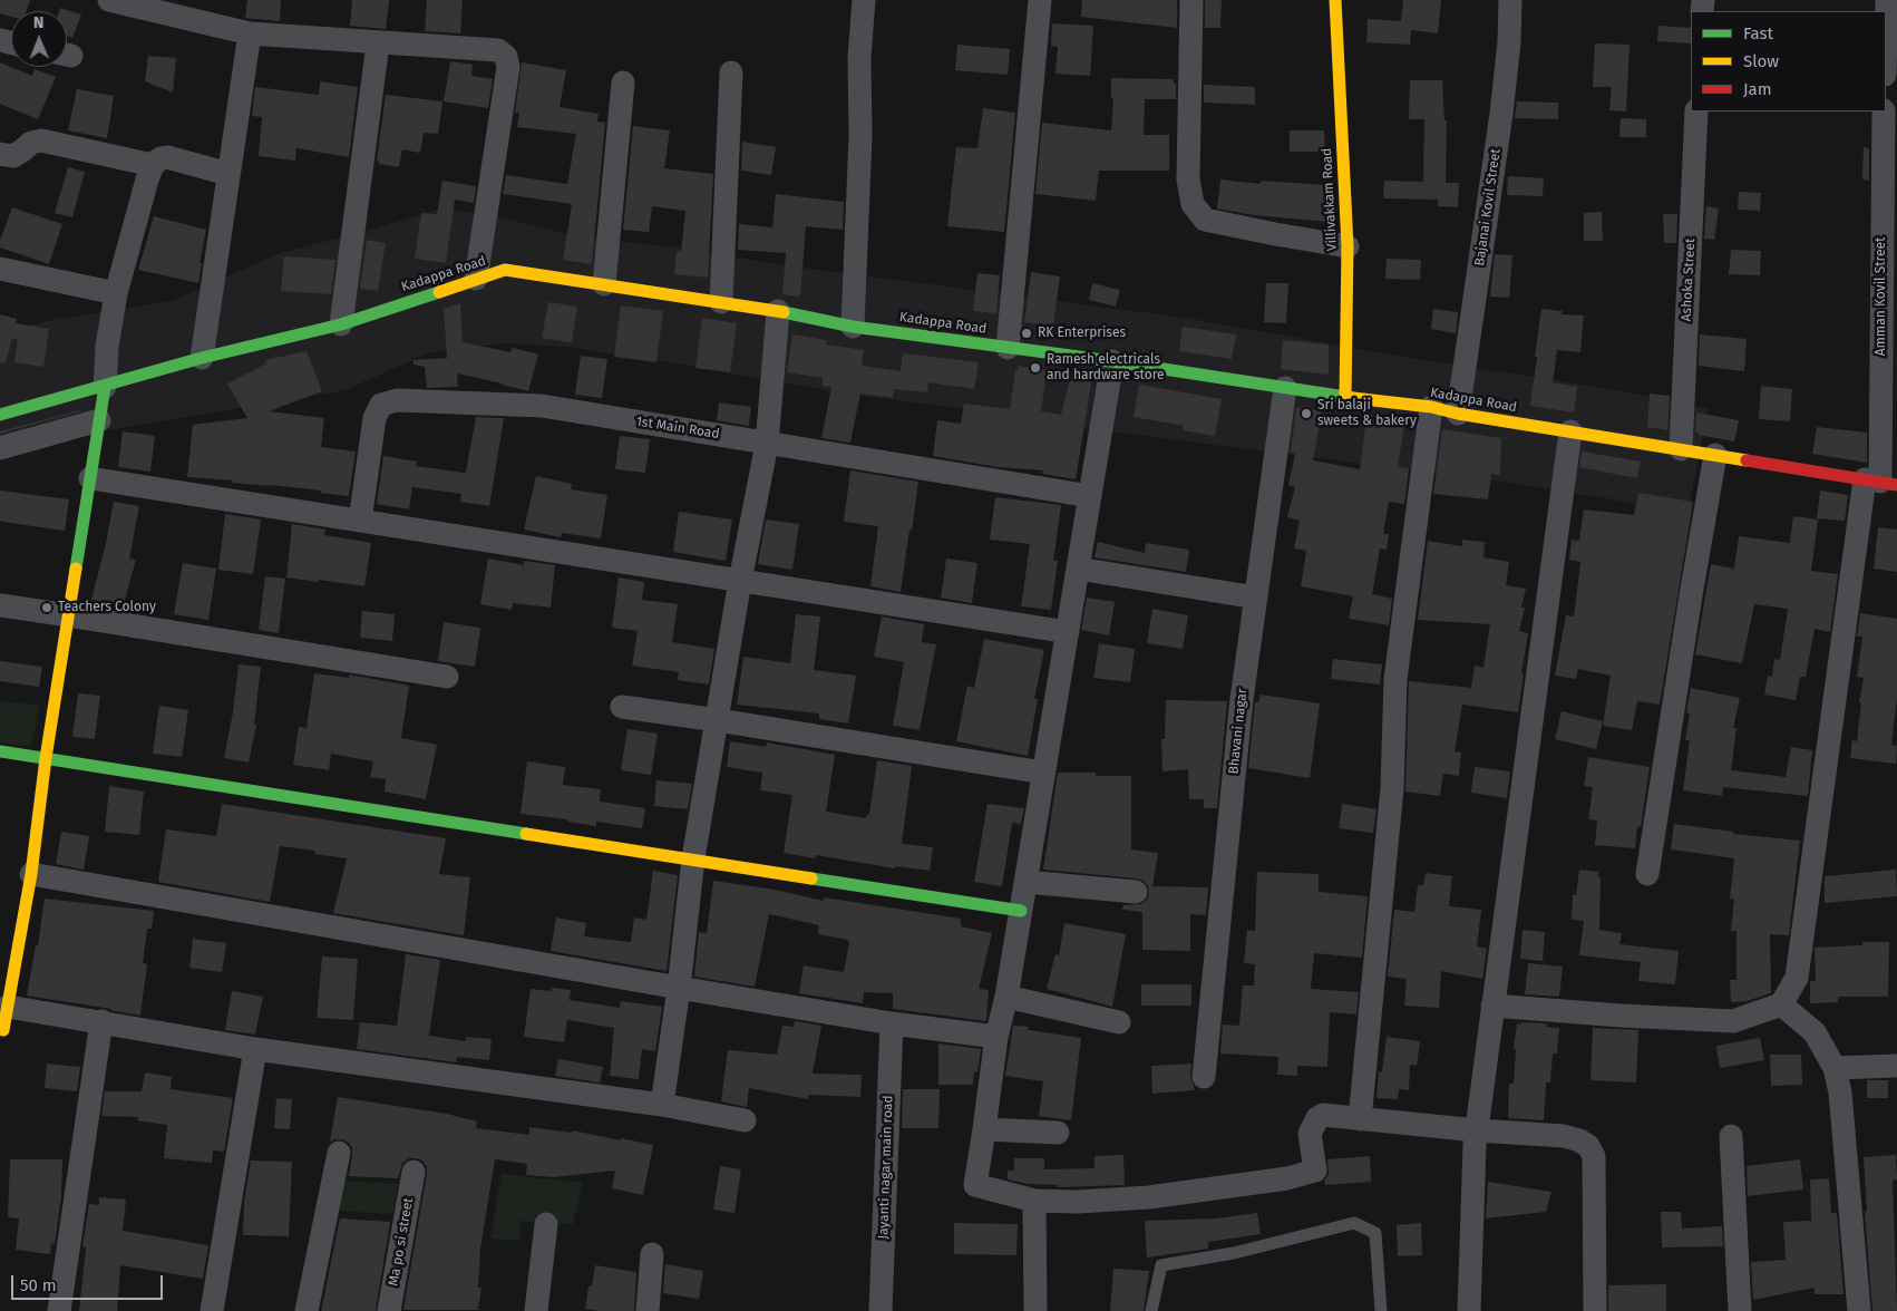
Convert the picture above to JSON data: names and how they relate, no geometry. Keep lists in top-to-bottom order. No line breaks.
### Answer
{"streets":{"main road":["Villivakkam Road","Kadappa Road"],"street":["Bajanai Kovil Street","Ashoka Street","Amman Kovil Street","1st Main Road","Bhavani nagar","Jayanti nagar main road","Ma po si street"]},"crossings":[["Villivakkam Road","Kadappa Road"],["Bajanai Kovil Street","Kadappa Road"],["Kadappa Road","Ashoka Street"],["Kadappa Road","Amman Kovil Street"],["Kadappa Road","Bhavani nagar"]],"places":["RK Enterprises","Ramesh electricals and hardware store","Sri balaji sweets & bakery","Teachers Colony"],"legend":["Fast","Slow","Jam"],"scale_bar":"50 m","north":"top"}
